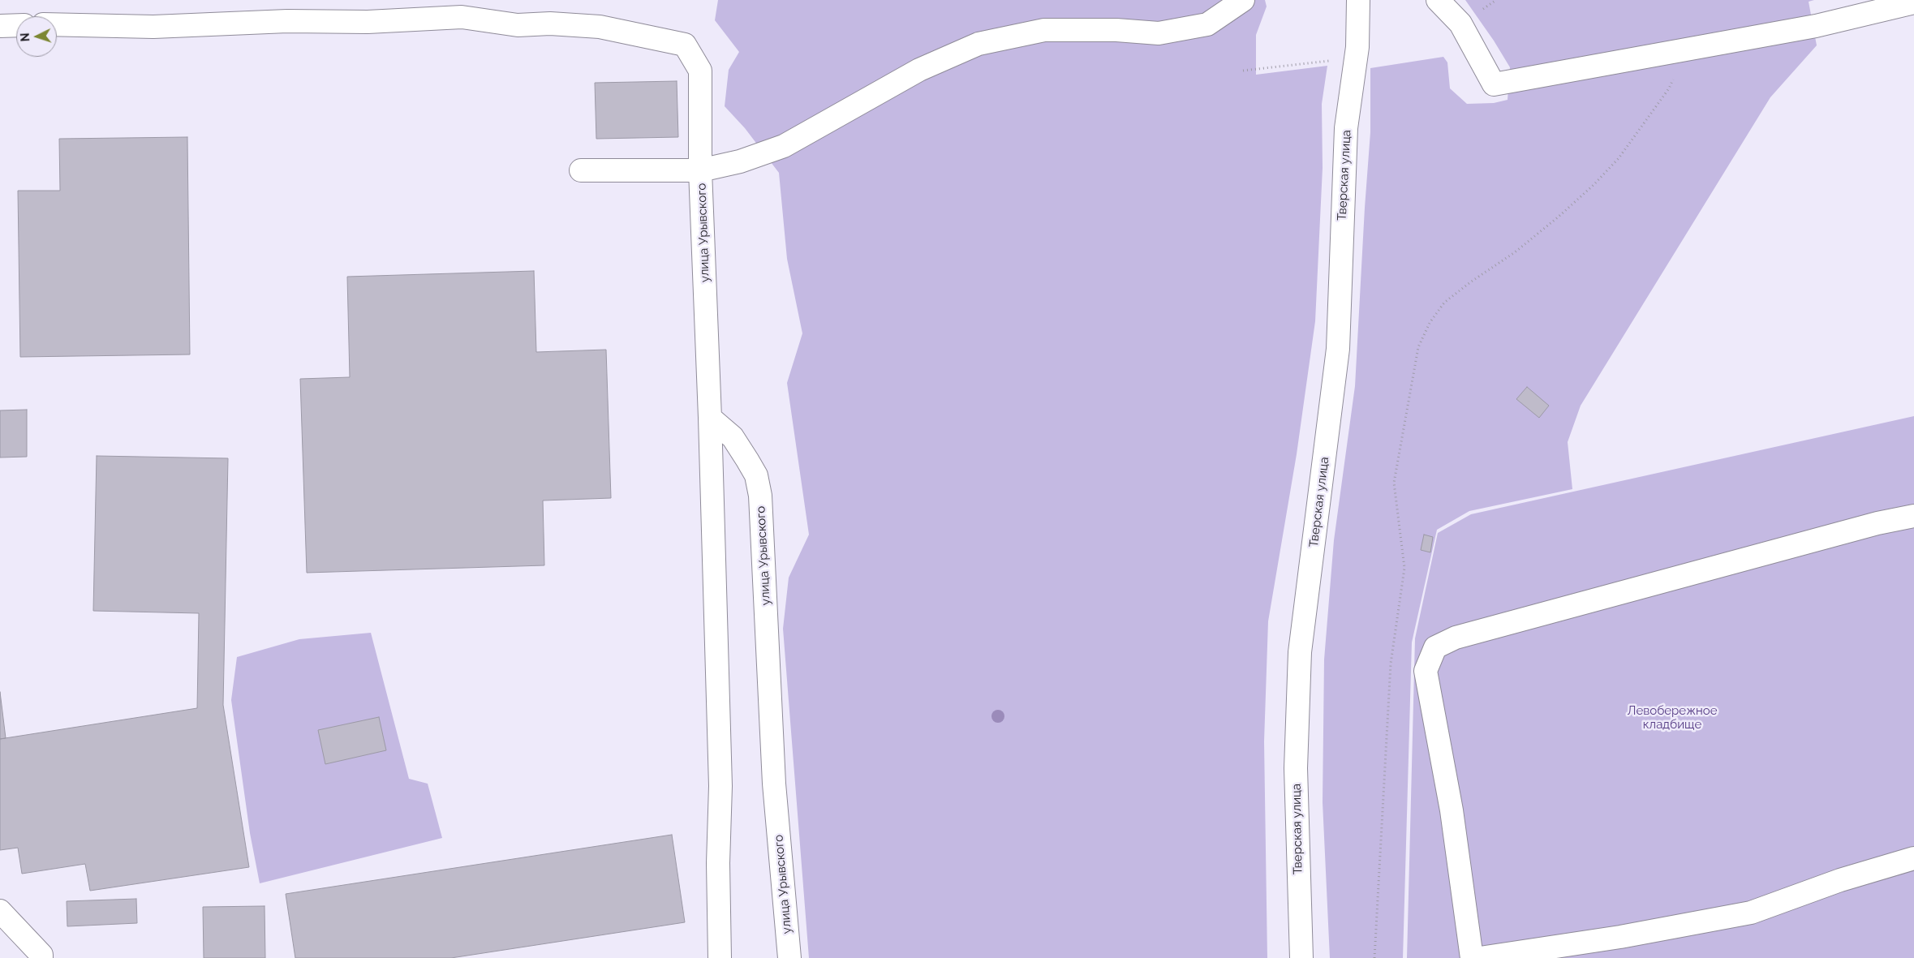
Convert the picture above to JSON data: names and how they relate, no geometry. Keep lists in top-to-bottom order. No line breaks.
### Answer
{"streets":{"street":["Тверская улица","улица Урывского"]},"parks":["Левобережное кладбище"],"north":"left"}
